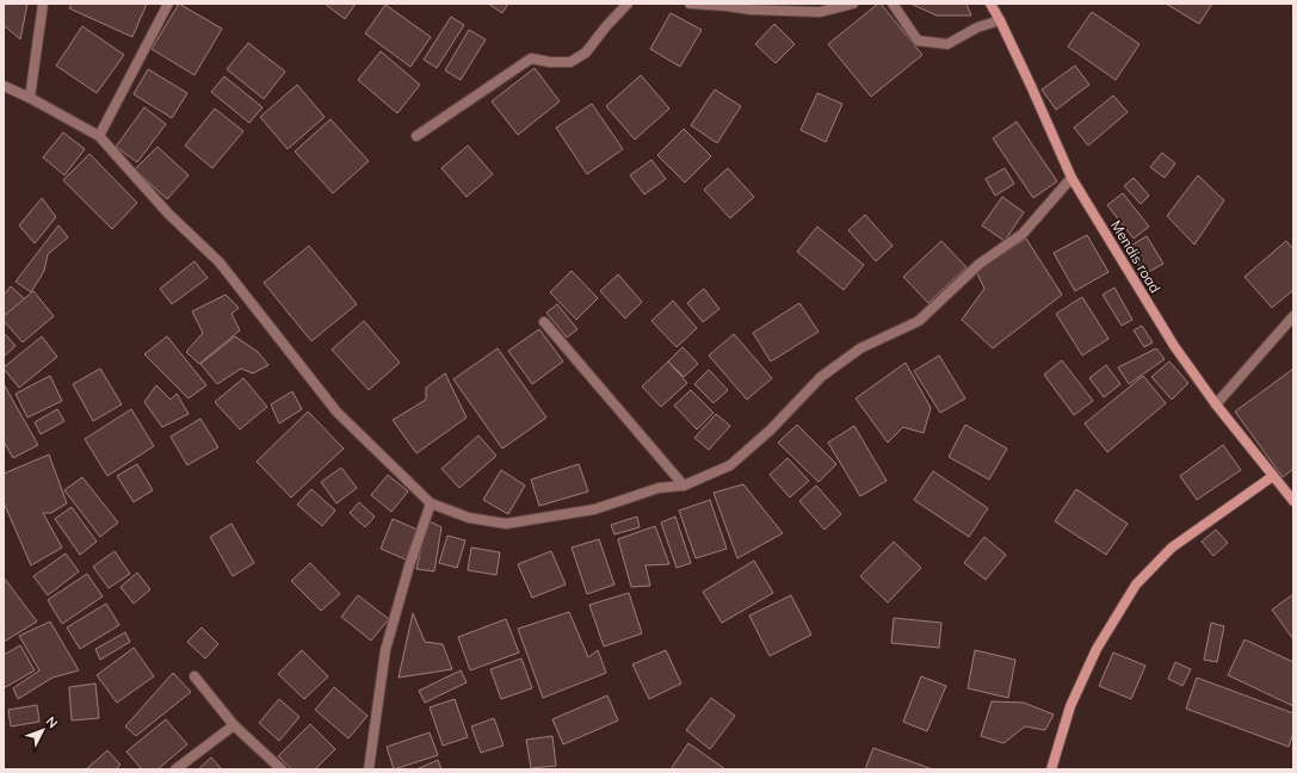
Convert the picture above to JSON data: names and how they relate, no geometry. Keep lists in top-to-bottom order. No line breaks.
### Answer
{"streets":{"street":["Mendis road"]},"north":"top right"}
